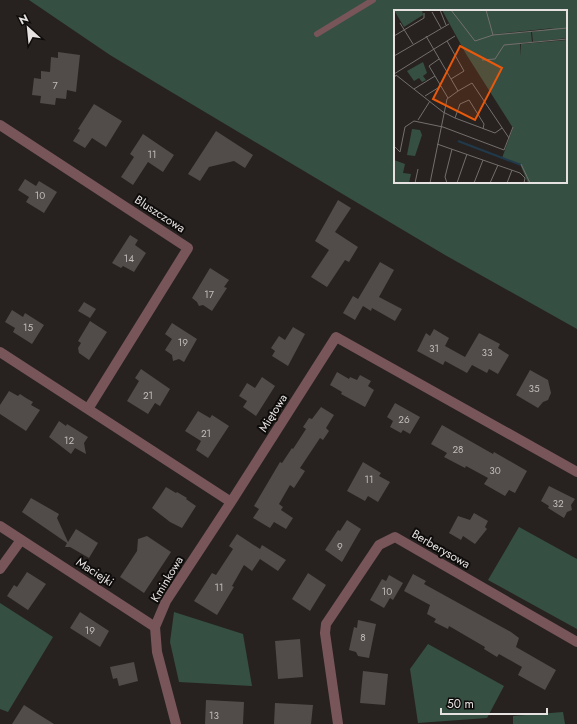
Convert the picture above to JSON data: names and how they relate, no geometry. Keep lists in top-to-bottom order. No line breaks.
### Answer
{"streets":{"street":["Bluszczowa","Miętowa","Berberysowa","Maciejki","Kminkowa"]},"crossings":[["Miętowa","Kminkowa"],["Maciejki","Kminkowa"]],"house_numbers":["7","11","10","14","17","15","19","31","33","35","21","26","21","12","28","30","11","32","9","11","10","19","8","13"],"scale_bar":"50 m","north":"top left"}
